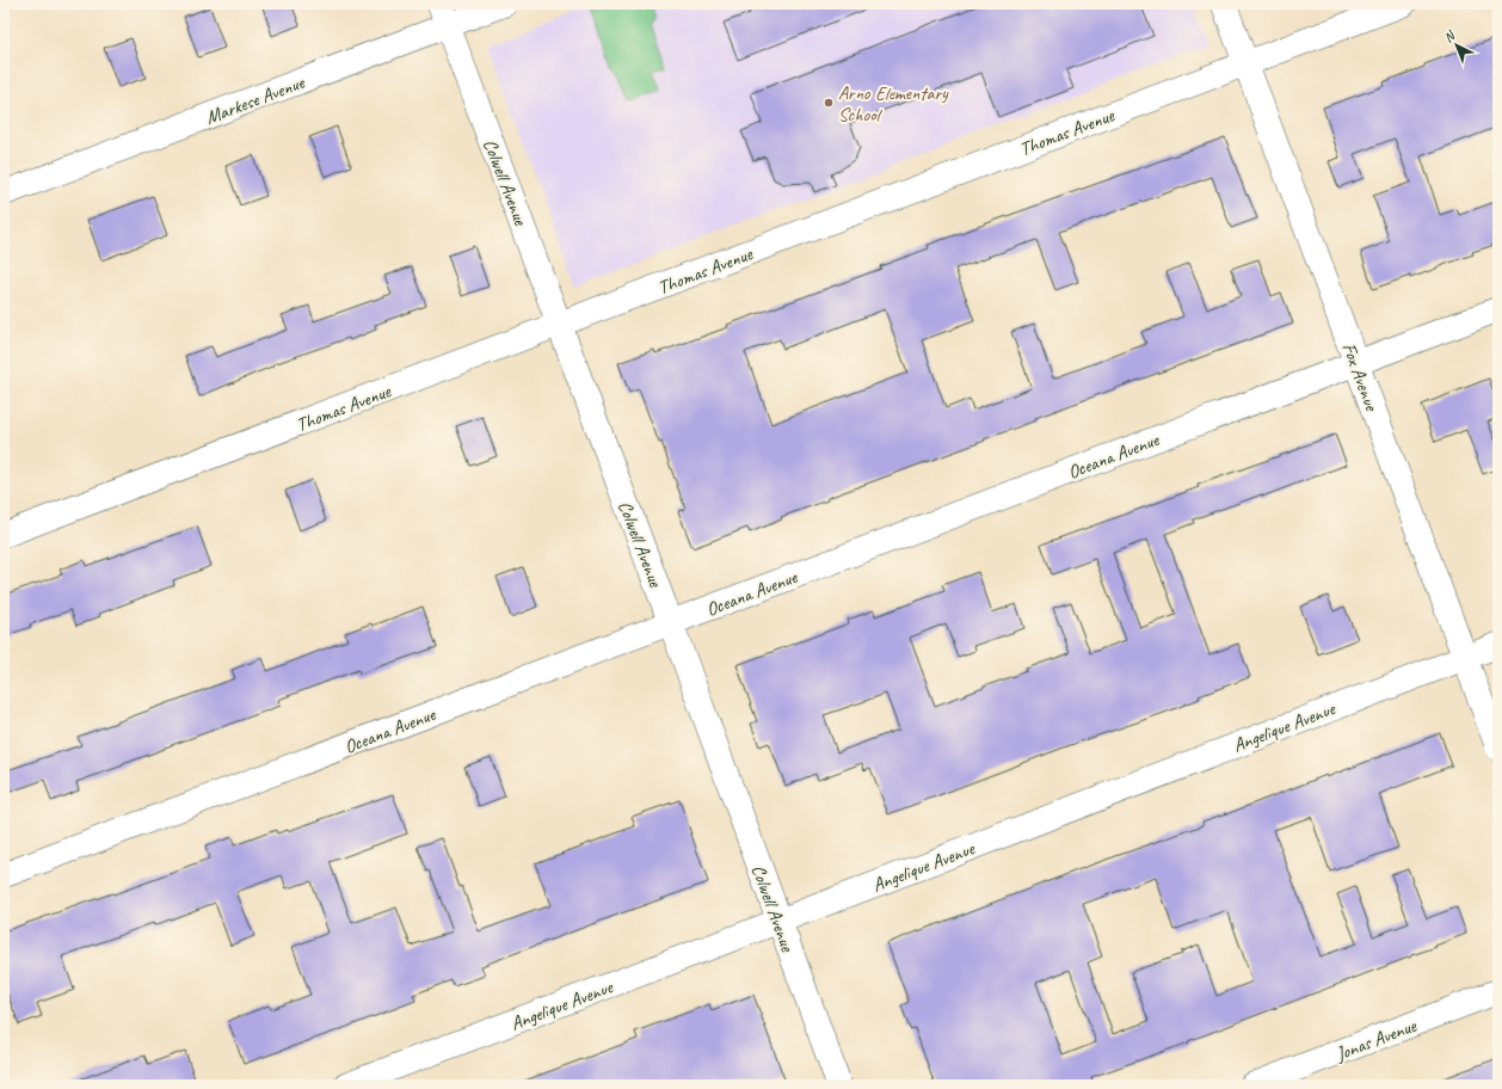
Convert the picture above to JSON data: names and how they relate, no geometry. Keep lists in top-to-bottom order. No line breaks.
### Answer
{"streets":{"street":["Markese Avenue","Thomas Avenue","Colwell Avenue","Fox Avenue","Oceana Avenue","Angelique Avenue","Jonas Avenue"]},"crossings":[["Markese Avenue","Colwell Avenue"],["Thomas Avenue","Colwell Avenue"],["Thomas Avenue","Fox Avenue"],["Colwell Avenue","Oceana Avenue"],["Colwell Avenue","Angelique Avenue"],["Fox Avenue","Oceana Avenue"],["Fox Avenue","Angelique Avenue"]],"places":["Arno Elementary School"],"north":"top left"}
